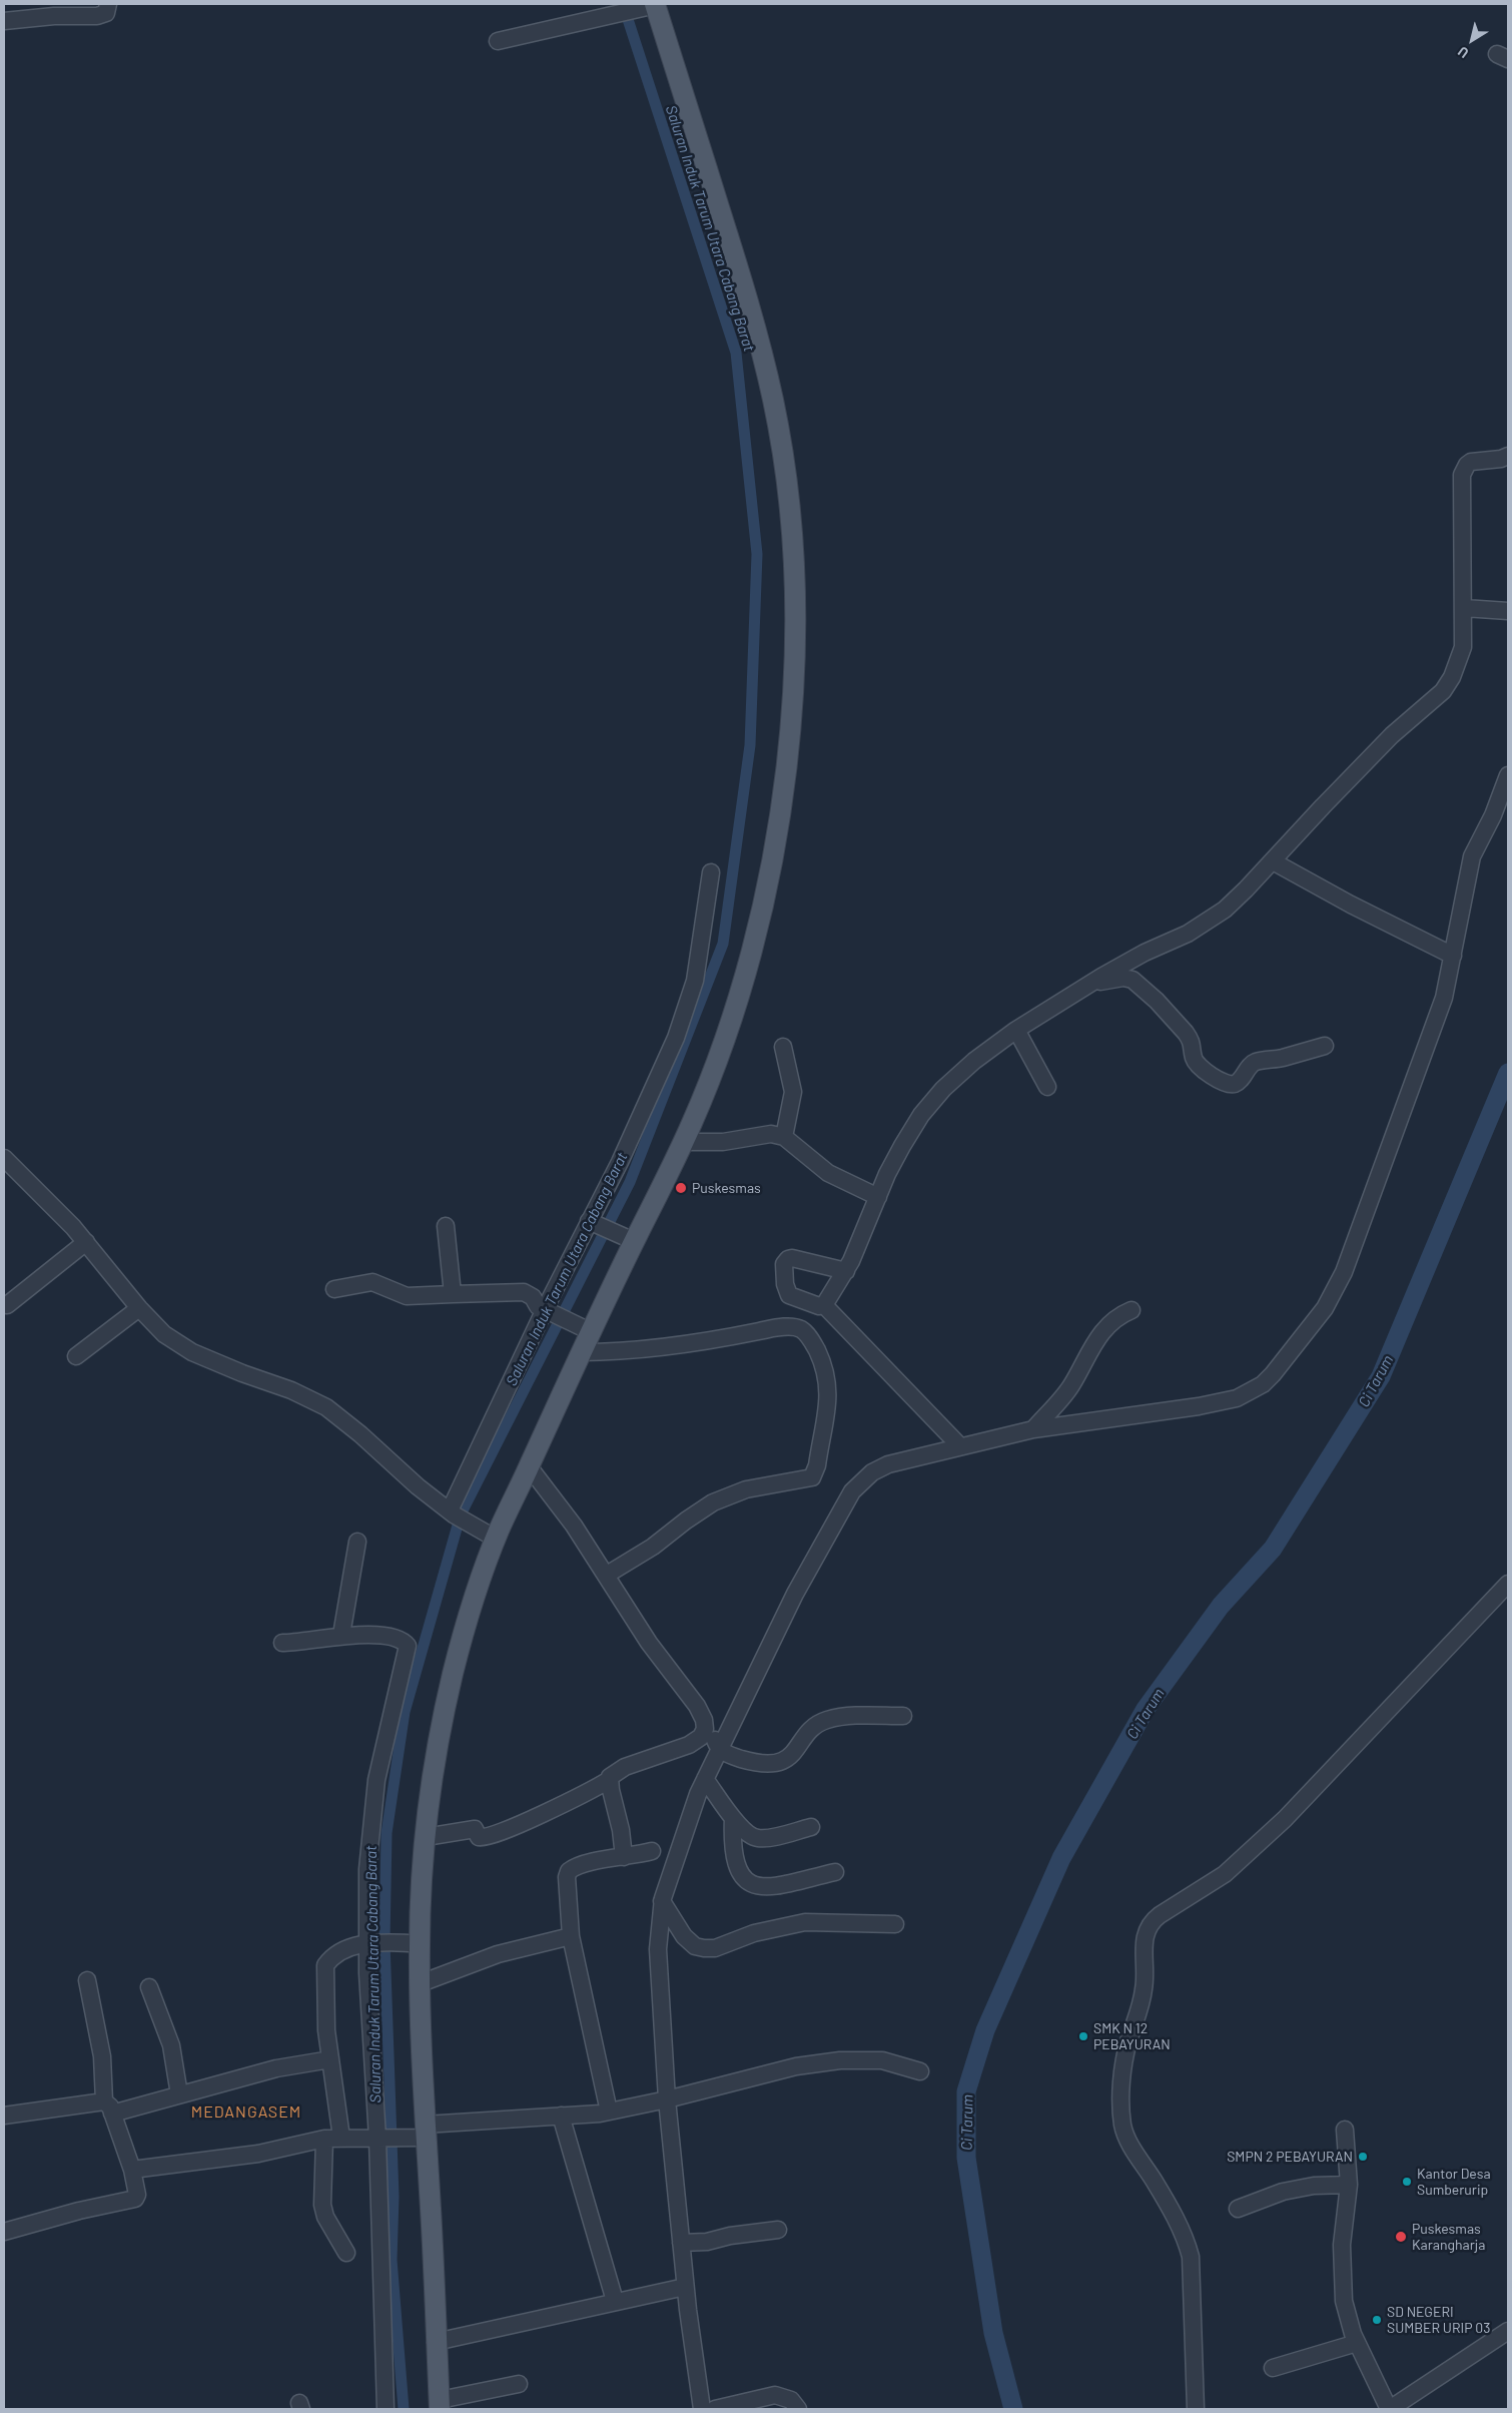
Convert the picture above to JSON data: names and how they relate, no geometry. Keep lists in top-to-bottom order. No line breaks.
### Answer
{"districts":["MEDANGASEM"],"water":["Saluran Induk Tarum Utara Cabang Barat","Ci Tarum"],"places":["Puskesmas","SMK N 12 PEBAYURAN","SMPN 2 PEBAYURAN","Kantor Desa Sumberurip","Puskesmas Karangharja","SD NEGERI SUMBER URIP 03"],"north":"bottom left"}
